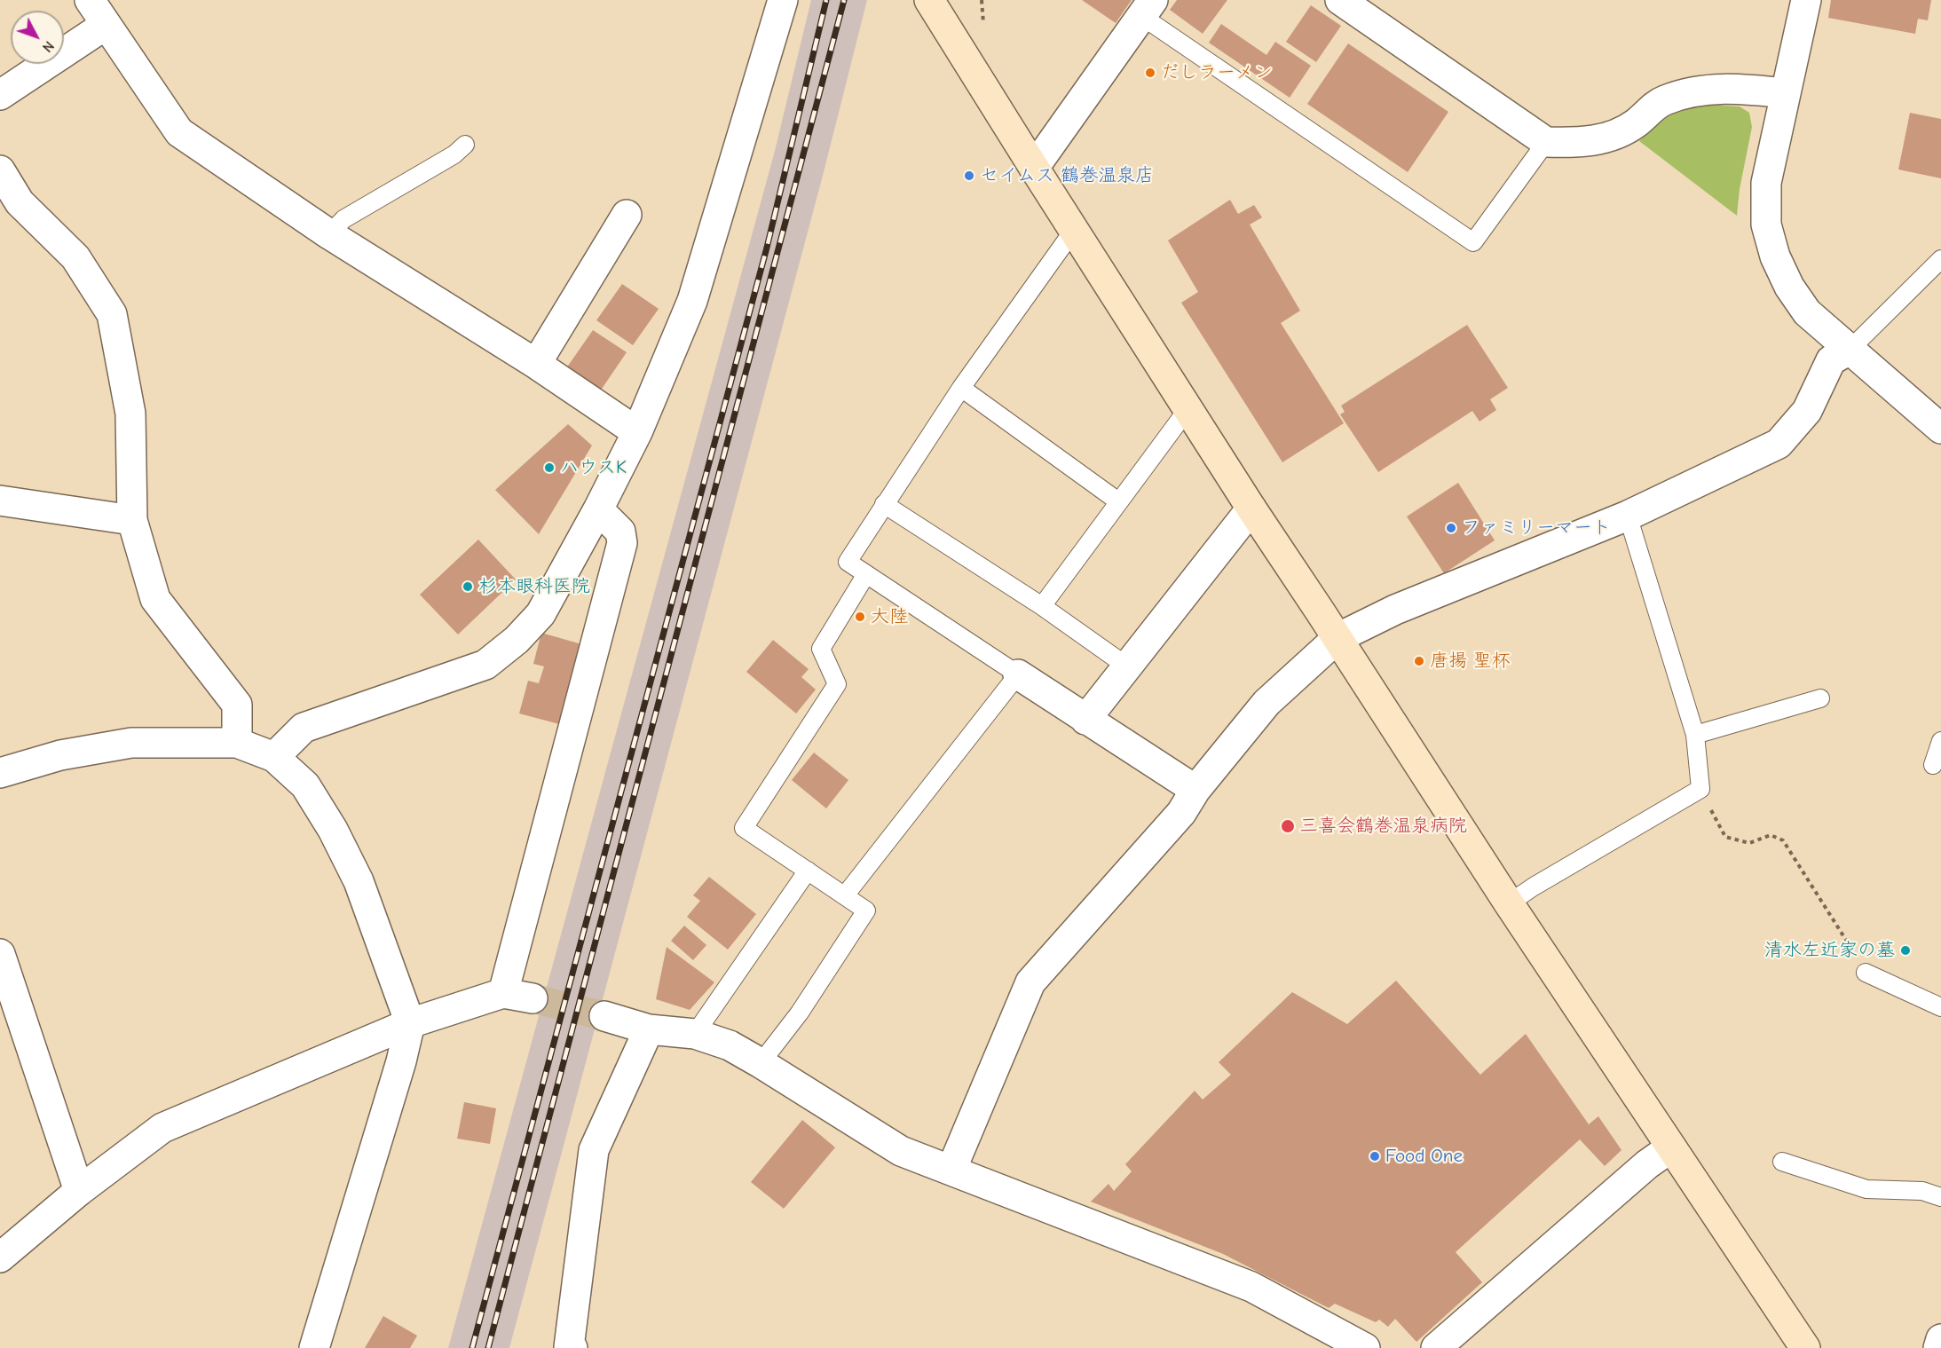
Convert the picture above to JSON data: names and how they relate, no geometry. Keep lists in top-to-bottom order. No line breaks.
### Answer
{"places":["だしラーメン","セイムス 鶴巻温泉店","ハウスK","ファミリーマート","杉本眼科医院","大陸","唐揚 聖杯","三喜会鶴巻温泉病院","清水左近家の墓","Food One"],"north":"bottom right"}
